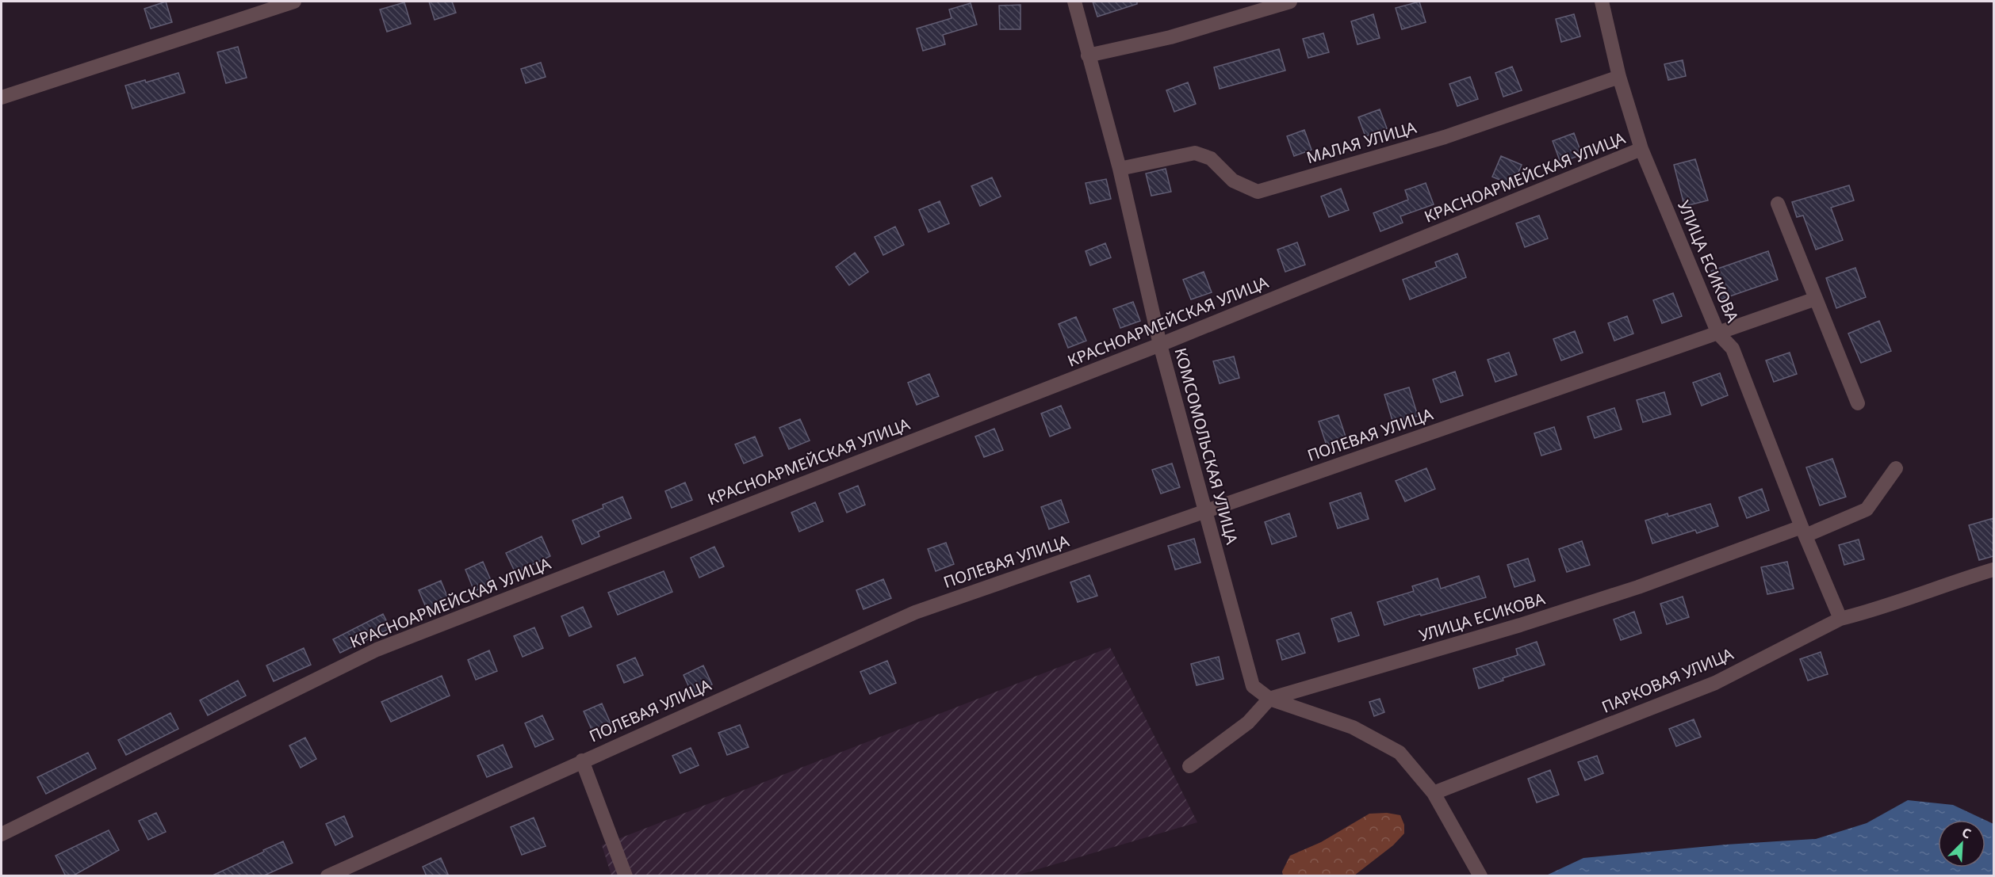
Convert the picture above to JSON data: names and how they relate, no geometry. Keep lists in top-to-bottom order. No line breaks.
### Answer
{"streets":{"street":["МАЛАЯ УЛИЦА","КРАСНОАРМЕЙСКАЯ УЛИЦА","УЛИЦА ЕСИКОВА","ПОЛЕВАЯ УЛИЦА","КОМСОМОЛЬСКАЯ УЛИЦА","ПАРКОВАЯ УЛИЦА"]},"crossings":[["МАЛАЯ УЛИЦА","УЛИЦА ЕСИКОВА"],["МАЛАЯ УЛИЦА","КОМСОМОЛЬСКАЯ УЛИЦА"],["КРАСНОАРМЕЙСКАЯ УЛИЦА","УЛИЦА ЕСИКОВА"],["КРАСНОАРМЕЙСКАЯ УЛИЦА","КОМСОМОЛЬСКАЯ УЛИЦА"],["УЛИЦА ЕСИКОВА","ПОЛЕВАЯ УЛИЦА"],["УЛИЦА ЕСИКОВА","КОМСОМОЛЬСКАЯ УЛИЦА"],["УЛИЦА ЕСИКОВА","ПАРКОВАЯ УЛИЦА"],["ПОЛЕВАЯ УЛИЦА","КОМСОМОЛЬСКАЯ УЛИЦА"]],"north":"top right"}
